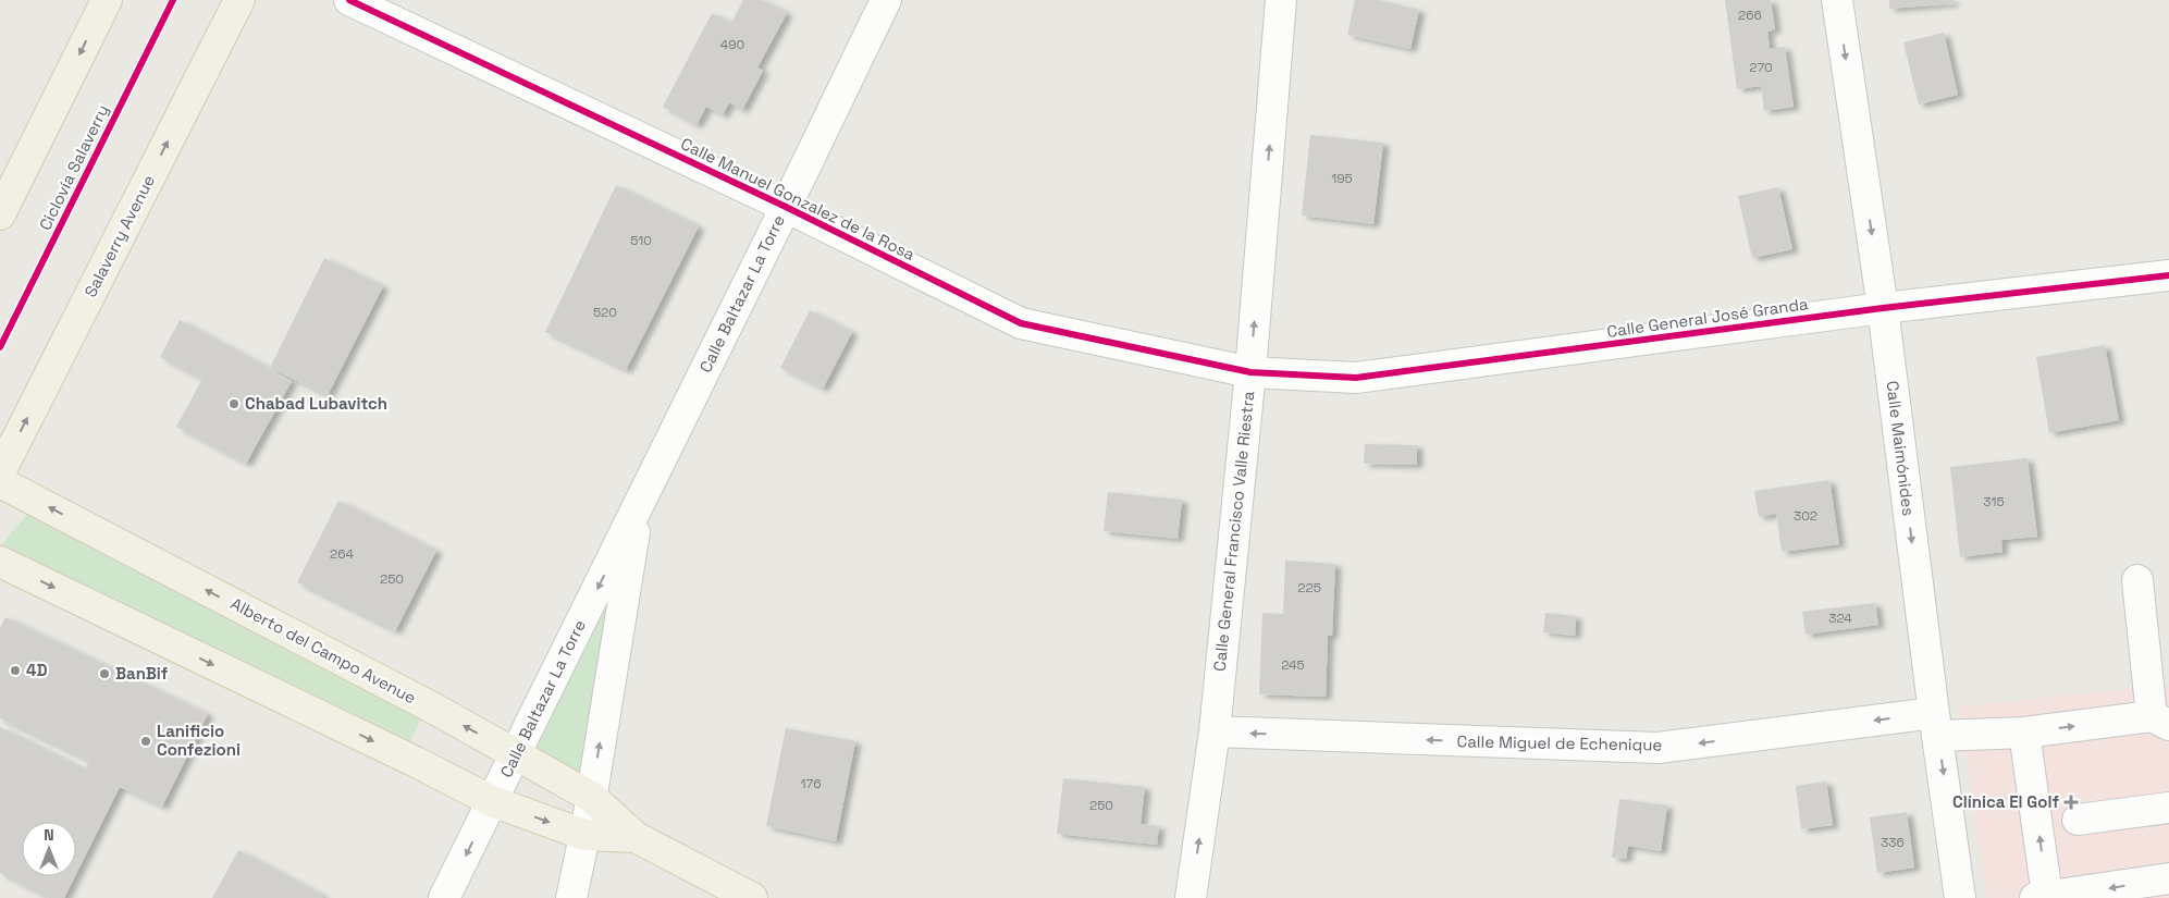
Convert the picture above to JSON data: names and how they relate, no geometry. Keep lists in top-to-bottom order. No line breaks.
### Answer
{"streets":{"main road":["Salaverry Avenue","Alberto del Campo Avenue"],"street":["Calle Manuel Gonzalez de la Rosa","Calle Baltazar La Torre","Calle General José Granda","Calle Maimónides","Calle General Francisco Valle Riestra","Calle Miguel de Echenique"],"cycle path":["Ciclovía Salaverry"]},"crossings":[["Calle Manuel Gonzalez de la Rosa","Calle Baltazar La Torre"],["Calle Manuel Gonzalez de la Rosa","Calle General José Granda"],["Calle Manuel Gonzalez de la Rosa","Calle General Francisco Valle Riestra"],["Calle Baltazar La Torre","Alberto del Campo Avenue"],["Calle General José Granda","Calle Maimónides"],["Calle General José Granda","Calle General Francisco Valle Riestra"],["Calle Maimónides","Calle Miguel de Echenique"],["Calle General Francisco Valle Riestra","Calle Miguel de Echenique"]],"one_way":["Calle General Francisco Valle Riestra"],"places":{"other":["Chabad Lubavitch","4D","BanBif","Lanificio Confezioni"],"health":["Clínica El Golf"]},"house_numbers":["266","490","270","195","510","520","315","302","264","250","225","324","245","176","250","336"],"north":"top"}
